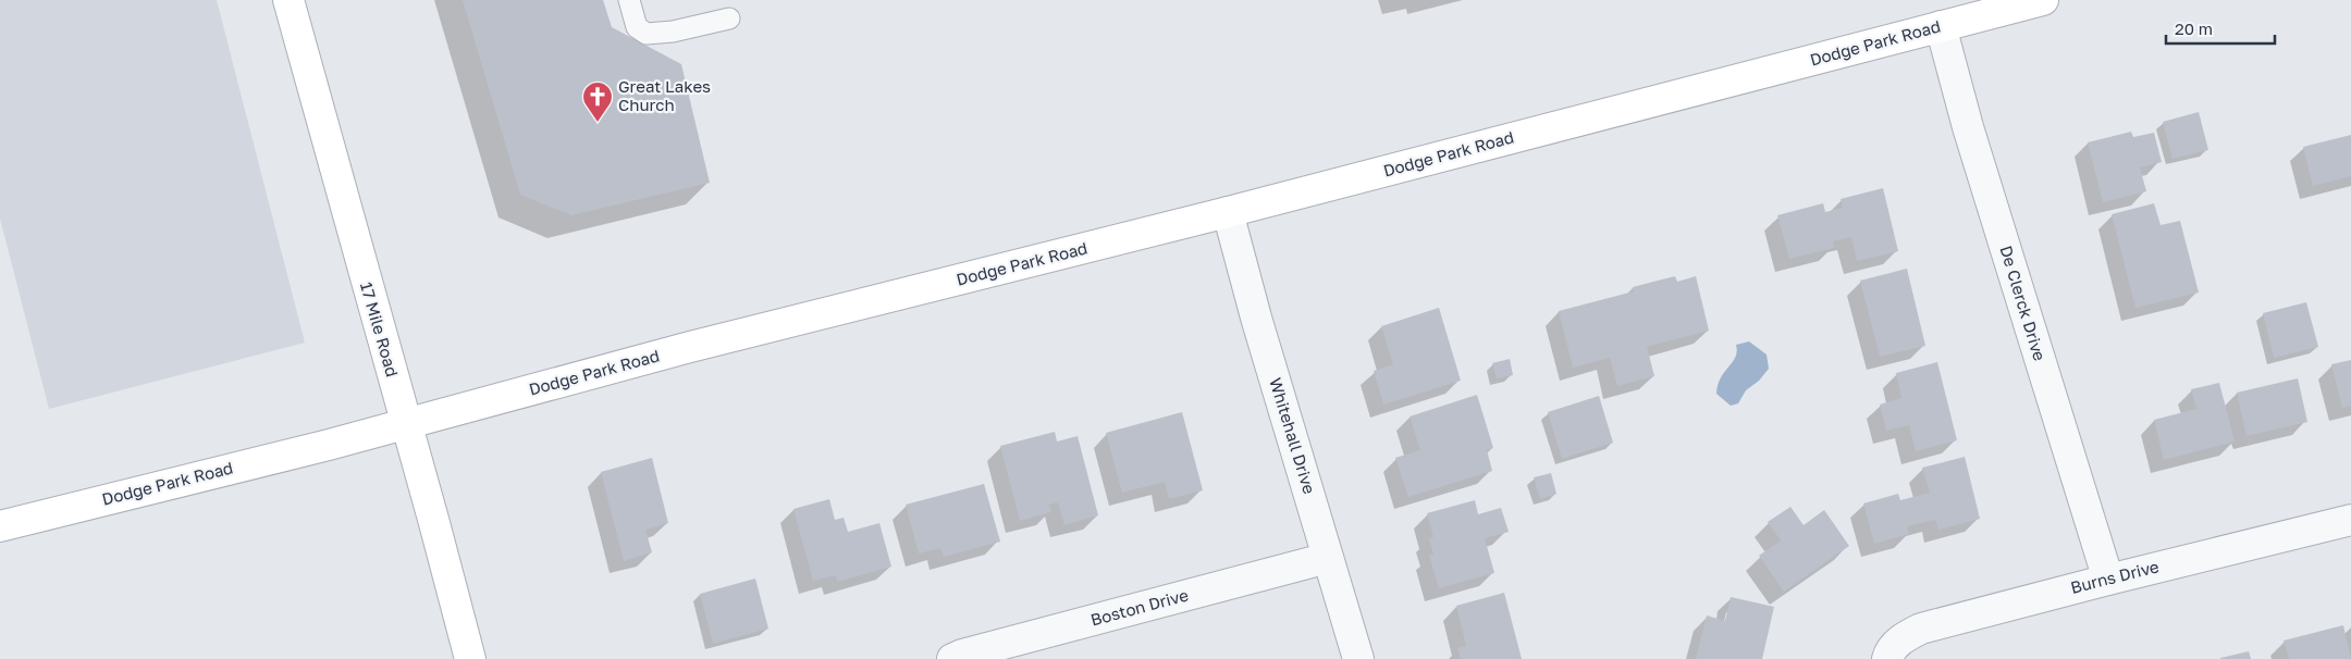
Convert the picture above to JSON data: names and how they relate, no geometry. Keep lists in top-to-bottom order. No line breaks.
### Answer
{"streets":{"street":["Dodge Park Road","De Clerck Drive","17 Mile Road","Whitehall Drive","Burns Drive","Boston Drive"]},"crossings":[["Dodge Park Road","De Clerck Drive"],["Dodge Park Road","17 Mile Road"],["Dodge Park Road","Whitehall Drive"],["De Clerck Drive","Burns Drive"],["Whitehall Drive","Boston Drive"]],"places":{"church":["Great Lakes Church"]},"scale_bar":"20 m"}
